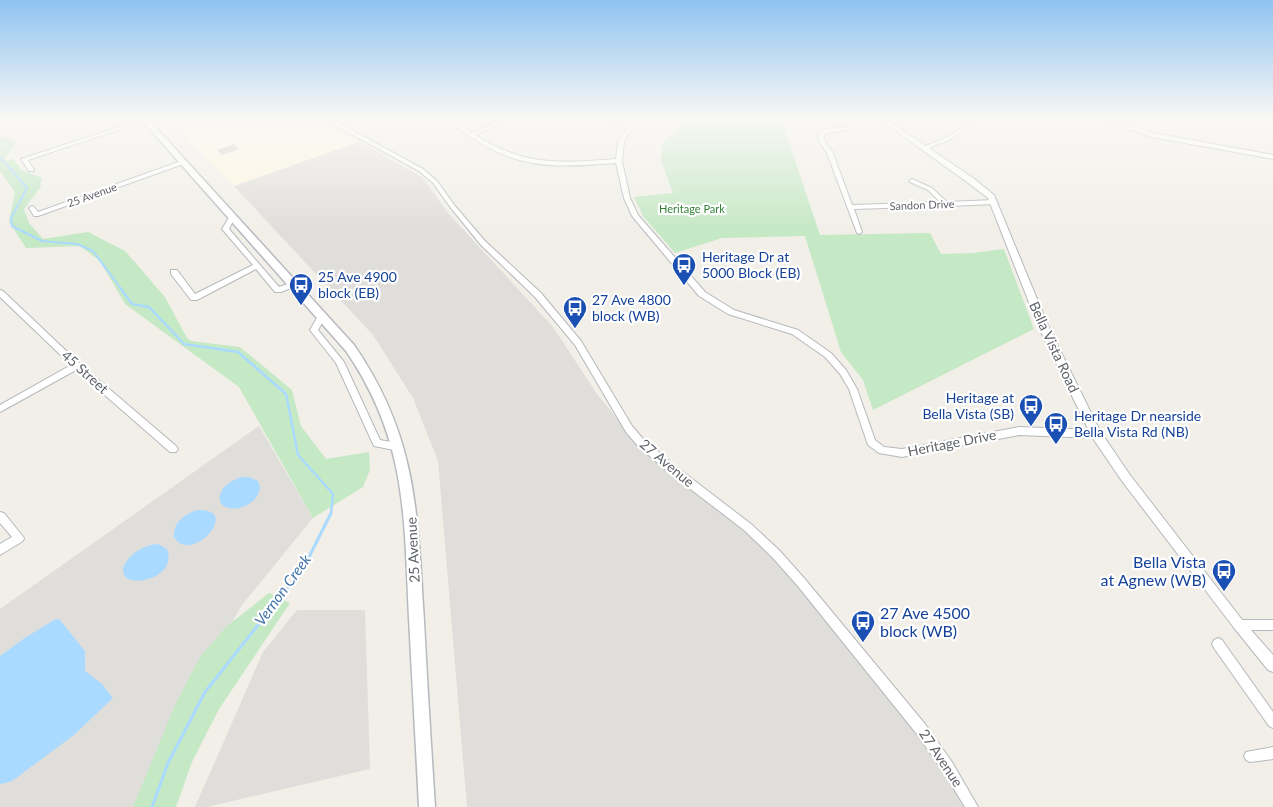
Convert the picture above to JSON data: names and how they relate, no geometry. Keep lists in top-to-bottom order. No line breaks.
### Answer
{"streets":{"main road":["25 Avenue"],"street":["Sandon Drive","Bella Vista Road","45 Street","Heritage Drive","27 Avenue"]},"crossings":[["Sandon Drive","Bella Vista Road"],["Bella Vista Road","Heritage Drive"]],"water":["Vernon Creek"],"parks":["Heritage Park"],"places":{"bus stop":["Heritage Dr at 5000 Block (EB)","25 Ave 4900 block (EB)","27 Ave 4800 block (WB)","Heritage at Bella Vista (SB)","Heritage Dr nearside Bella Vista Rd (NB)","Bella Vista at Agnew (WB)","27 Ave 4500 block (WB)"]}}
